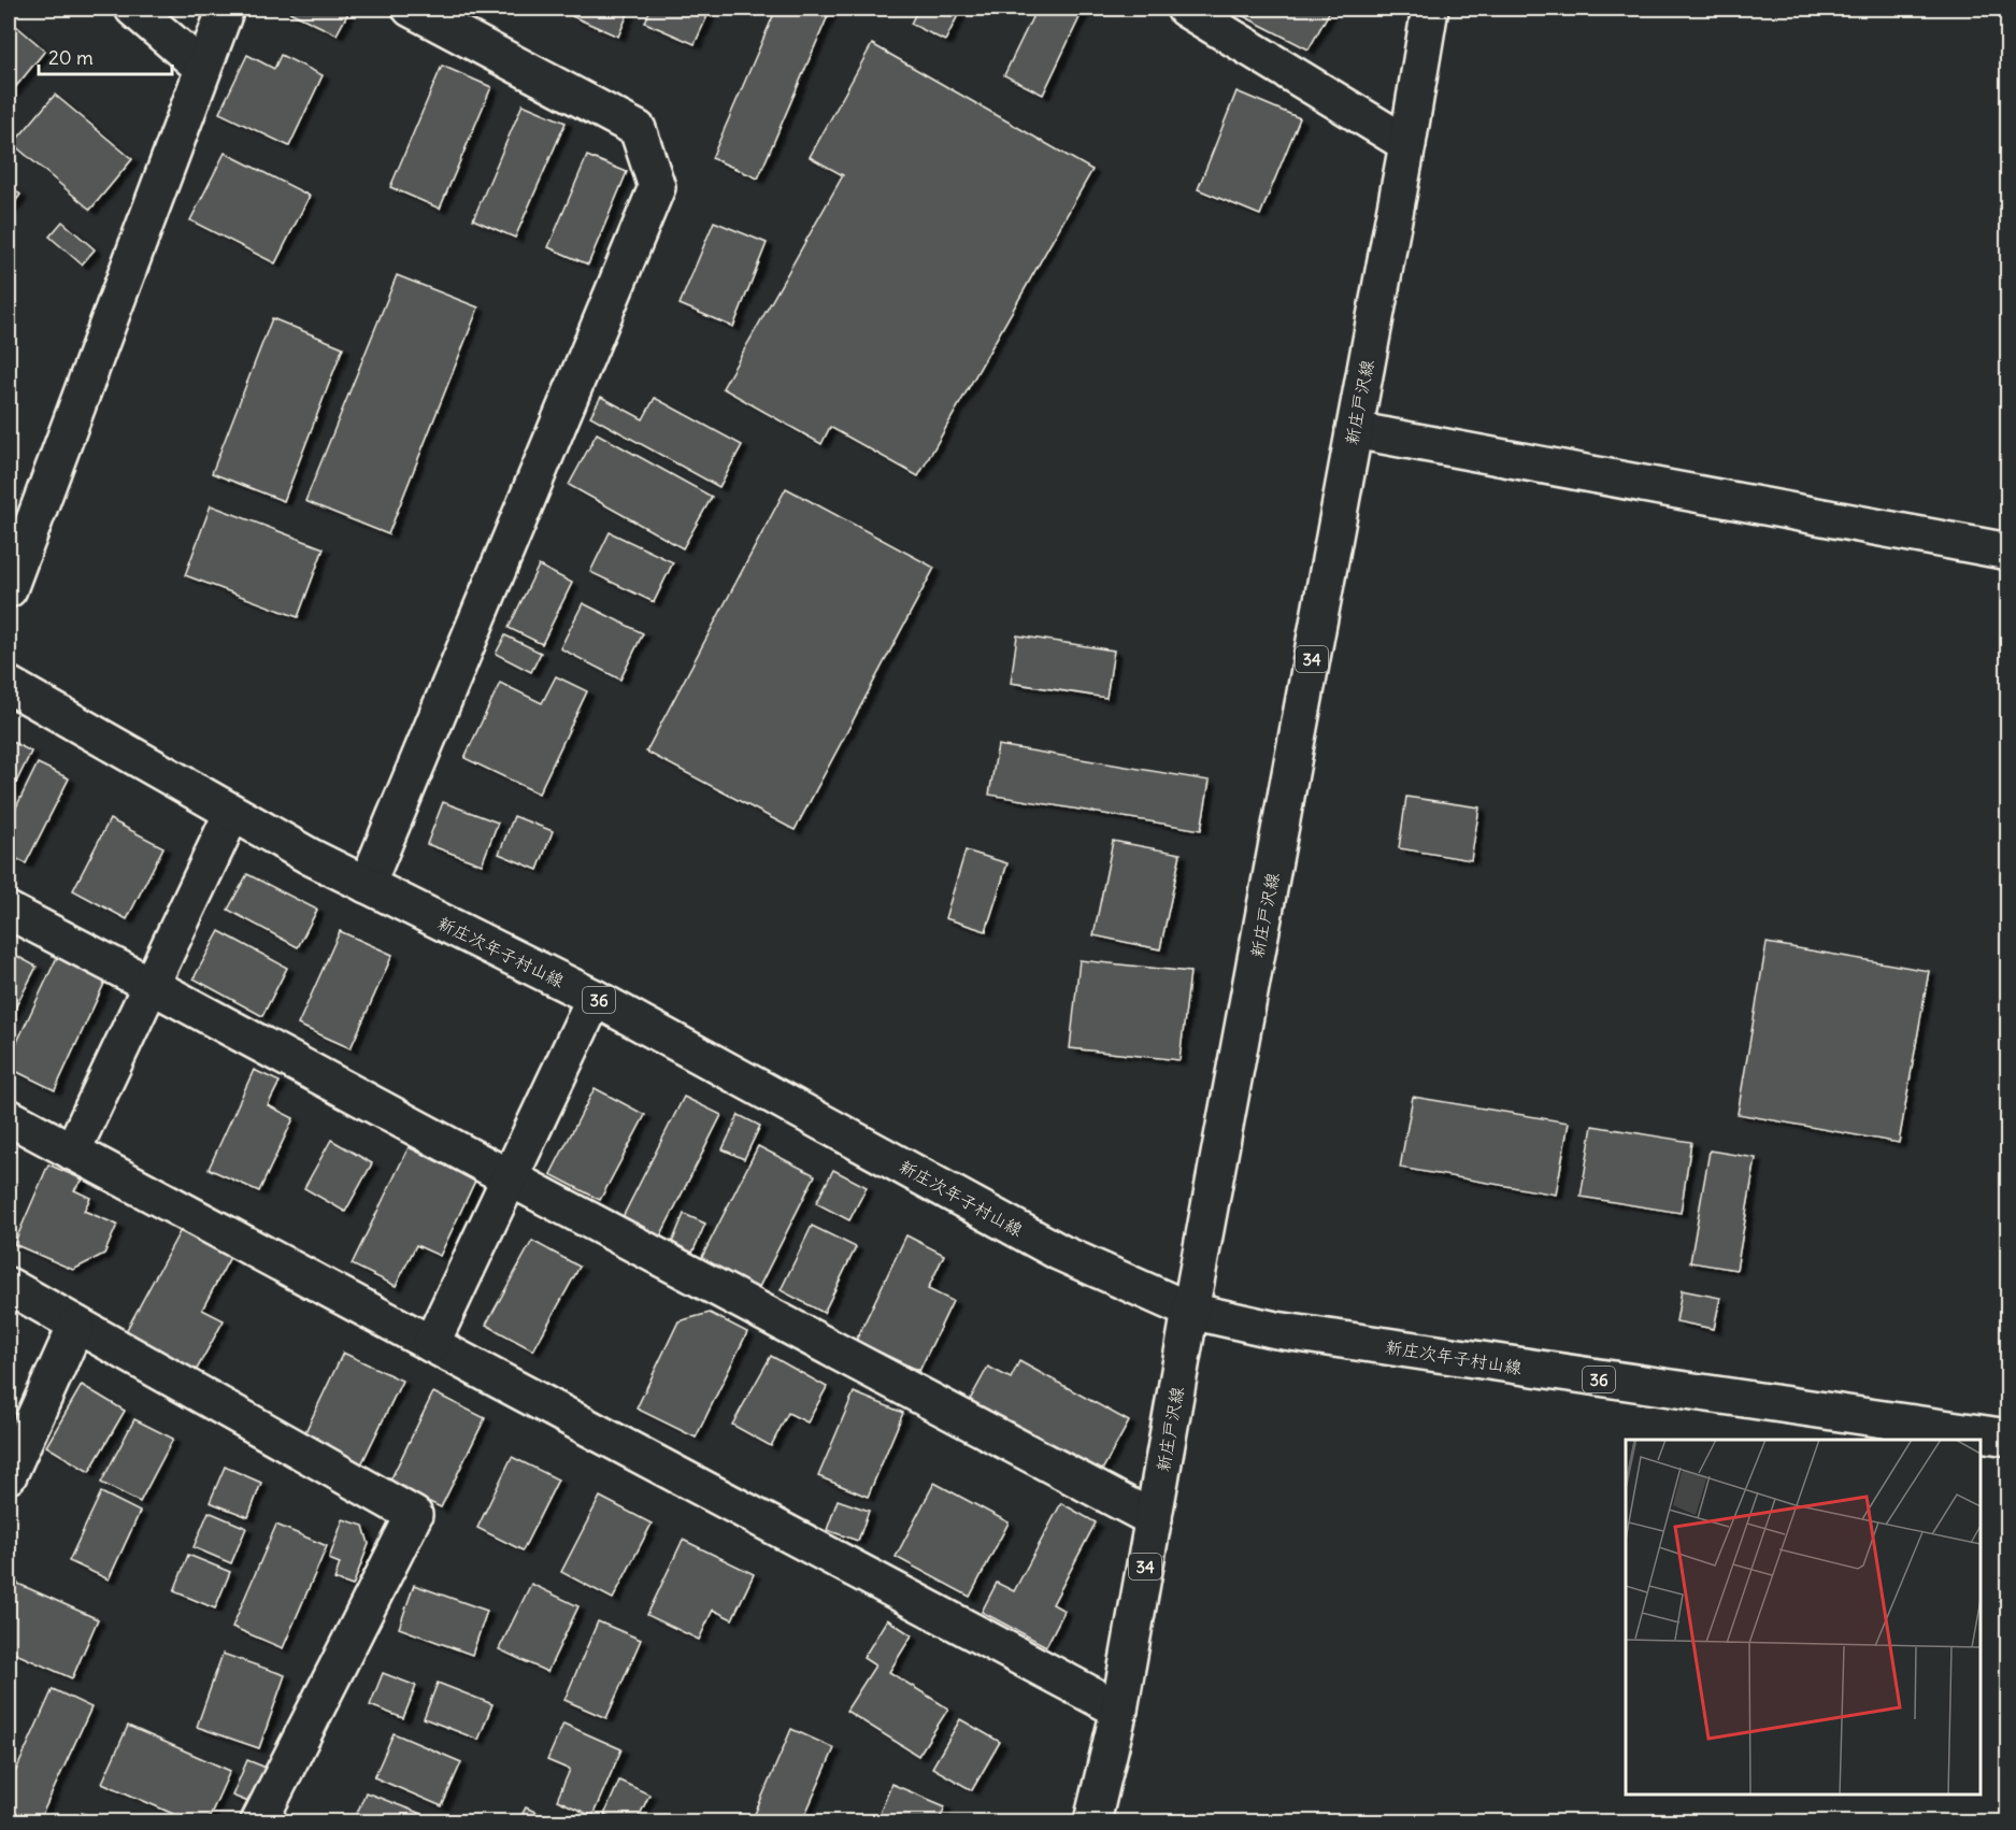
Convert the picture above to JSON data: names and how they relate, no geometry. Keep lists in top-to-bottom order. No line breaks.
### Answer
{"streets":{"street":["新庄戸沢線","34","新庄次年子村山線","36"]},"crossings":[["新庄戸沢線","新庄次年子村山線"]],"scale_bar":"20 m"}
